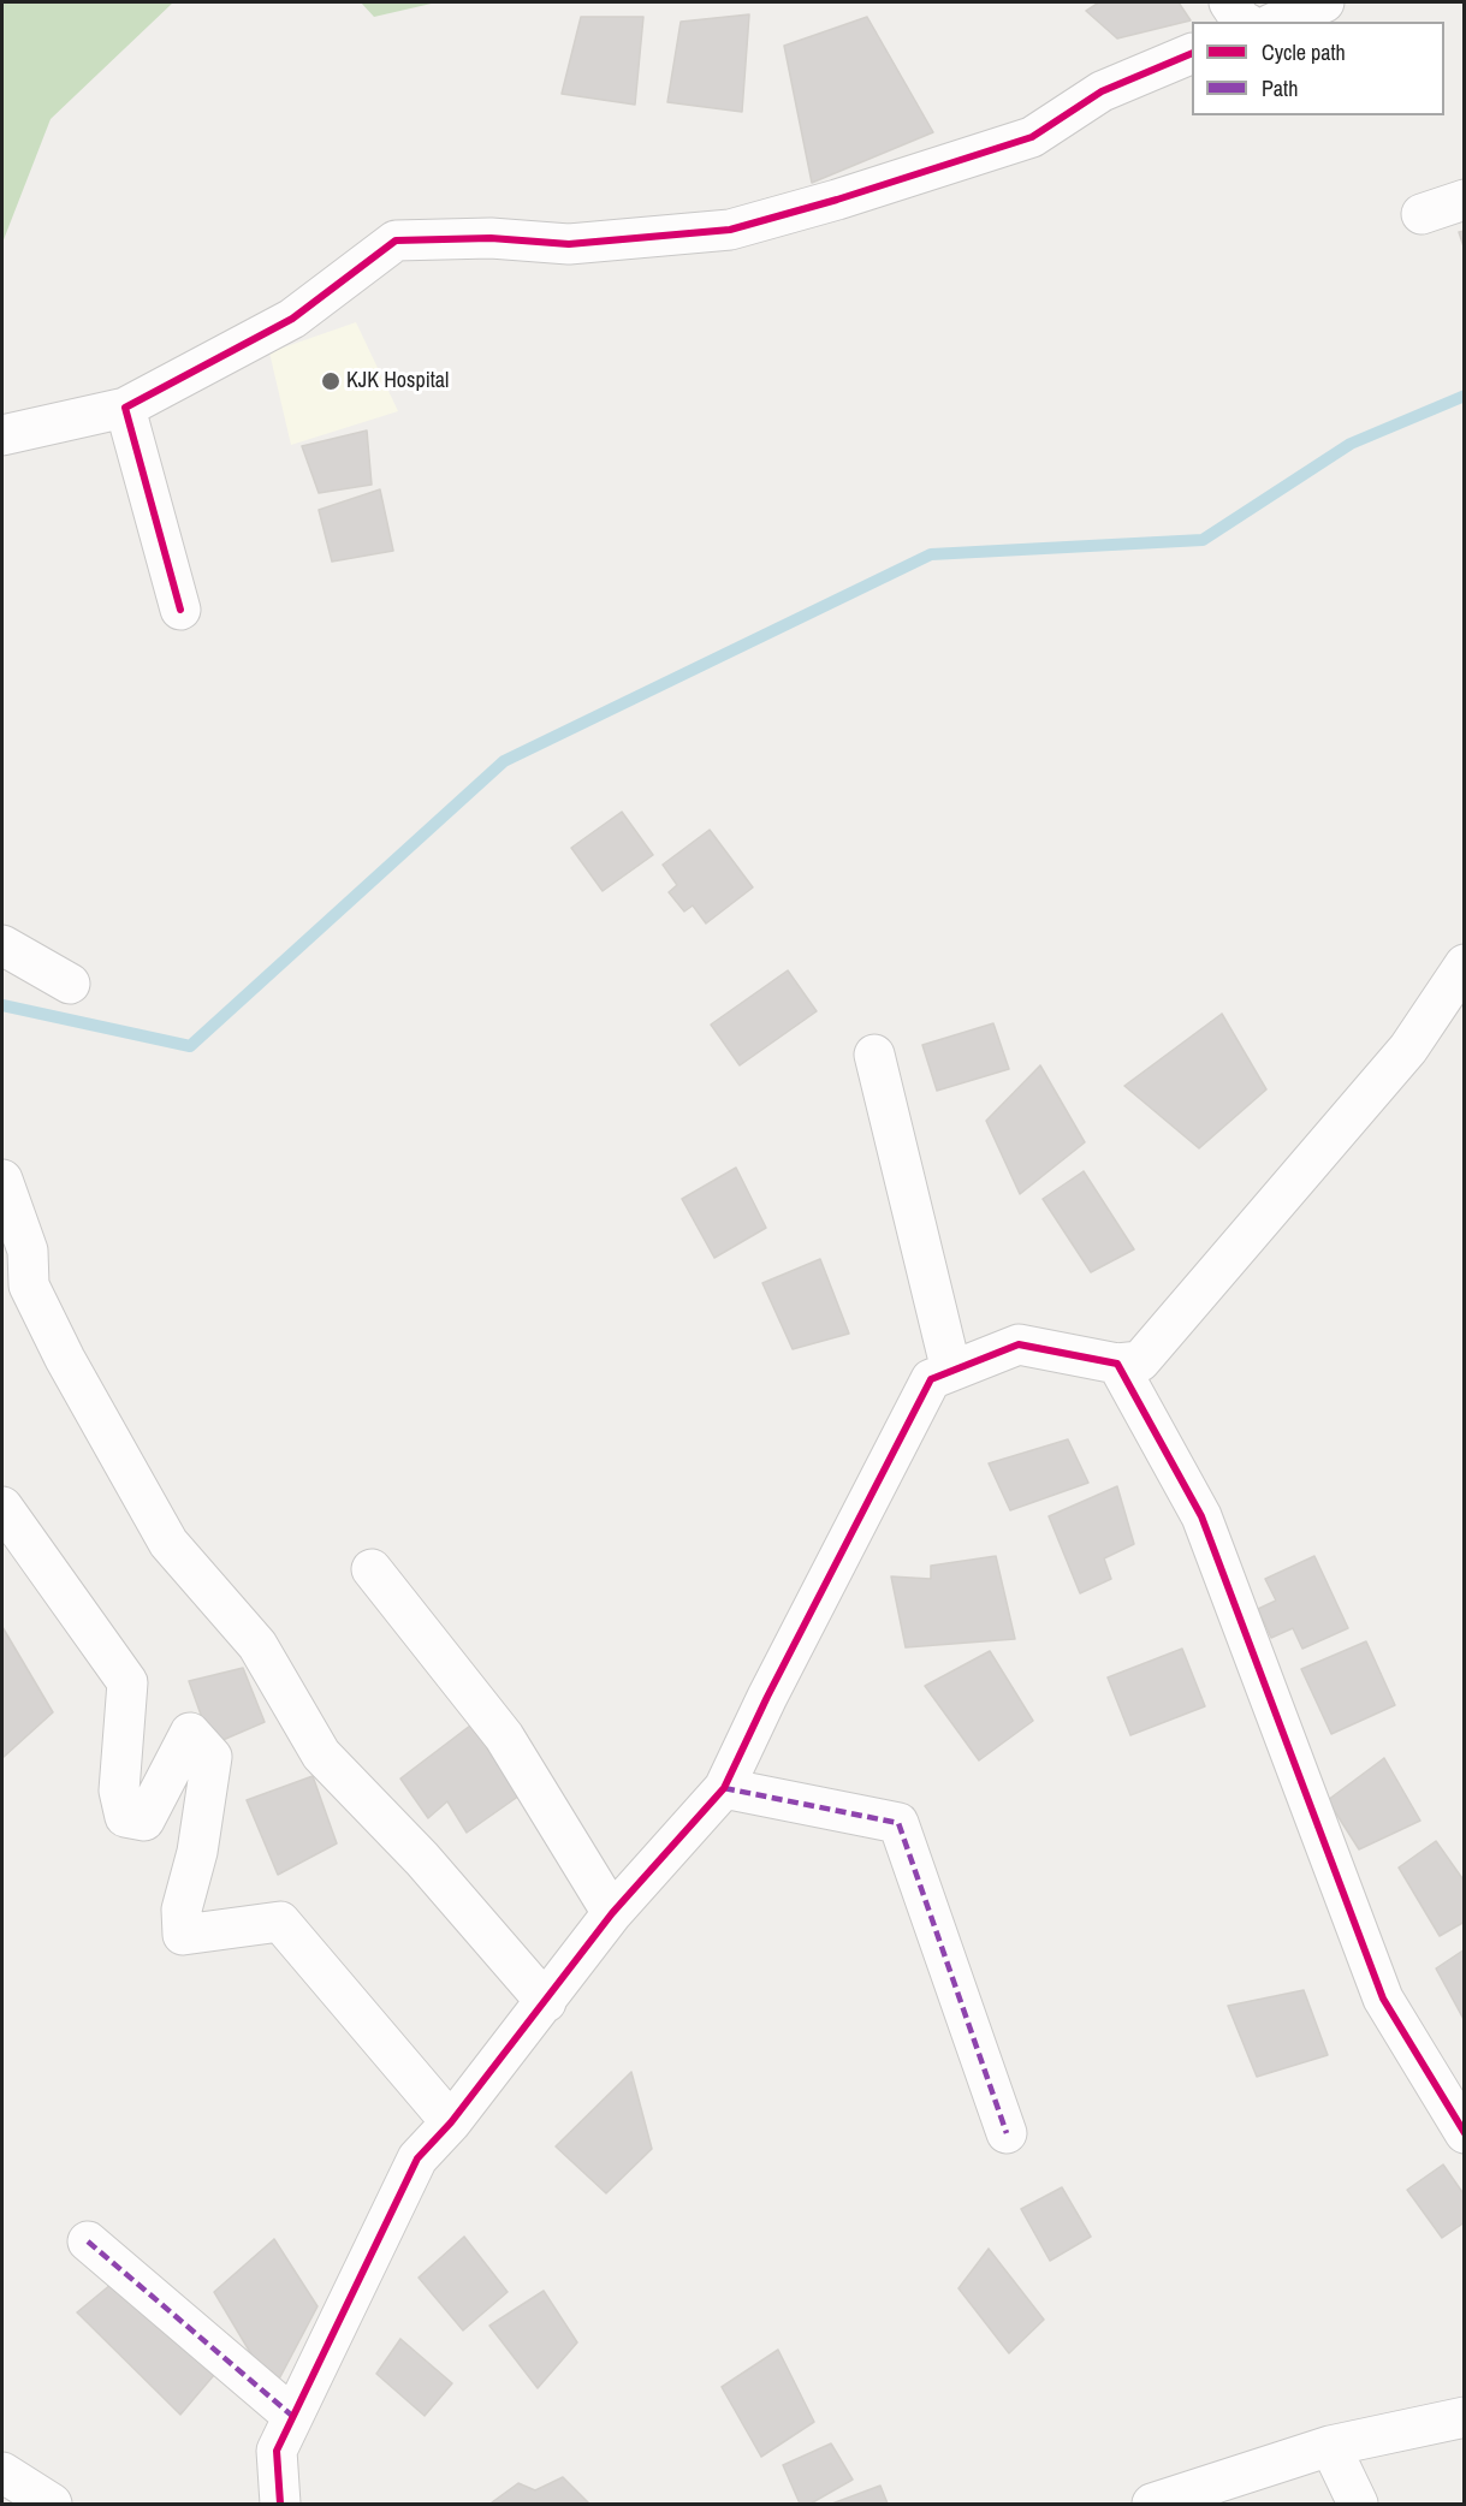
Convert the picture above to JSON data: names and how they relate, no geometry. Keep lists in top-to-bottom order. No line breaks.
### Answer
{"places":["KJK Hospital"],"legend":["Cycle path","Path"]}
